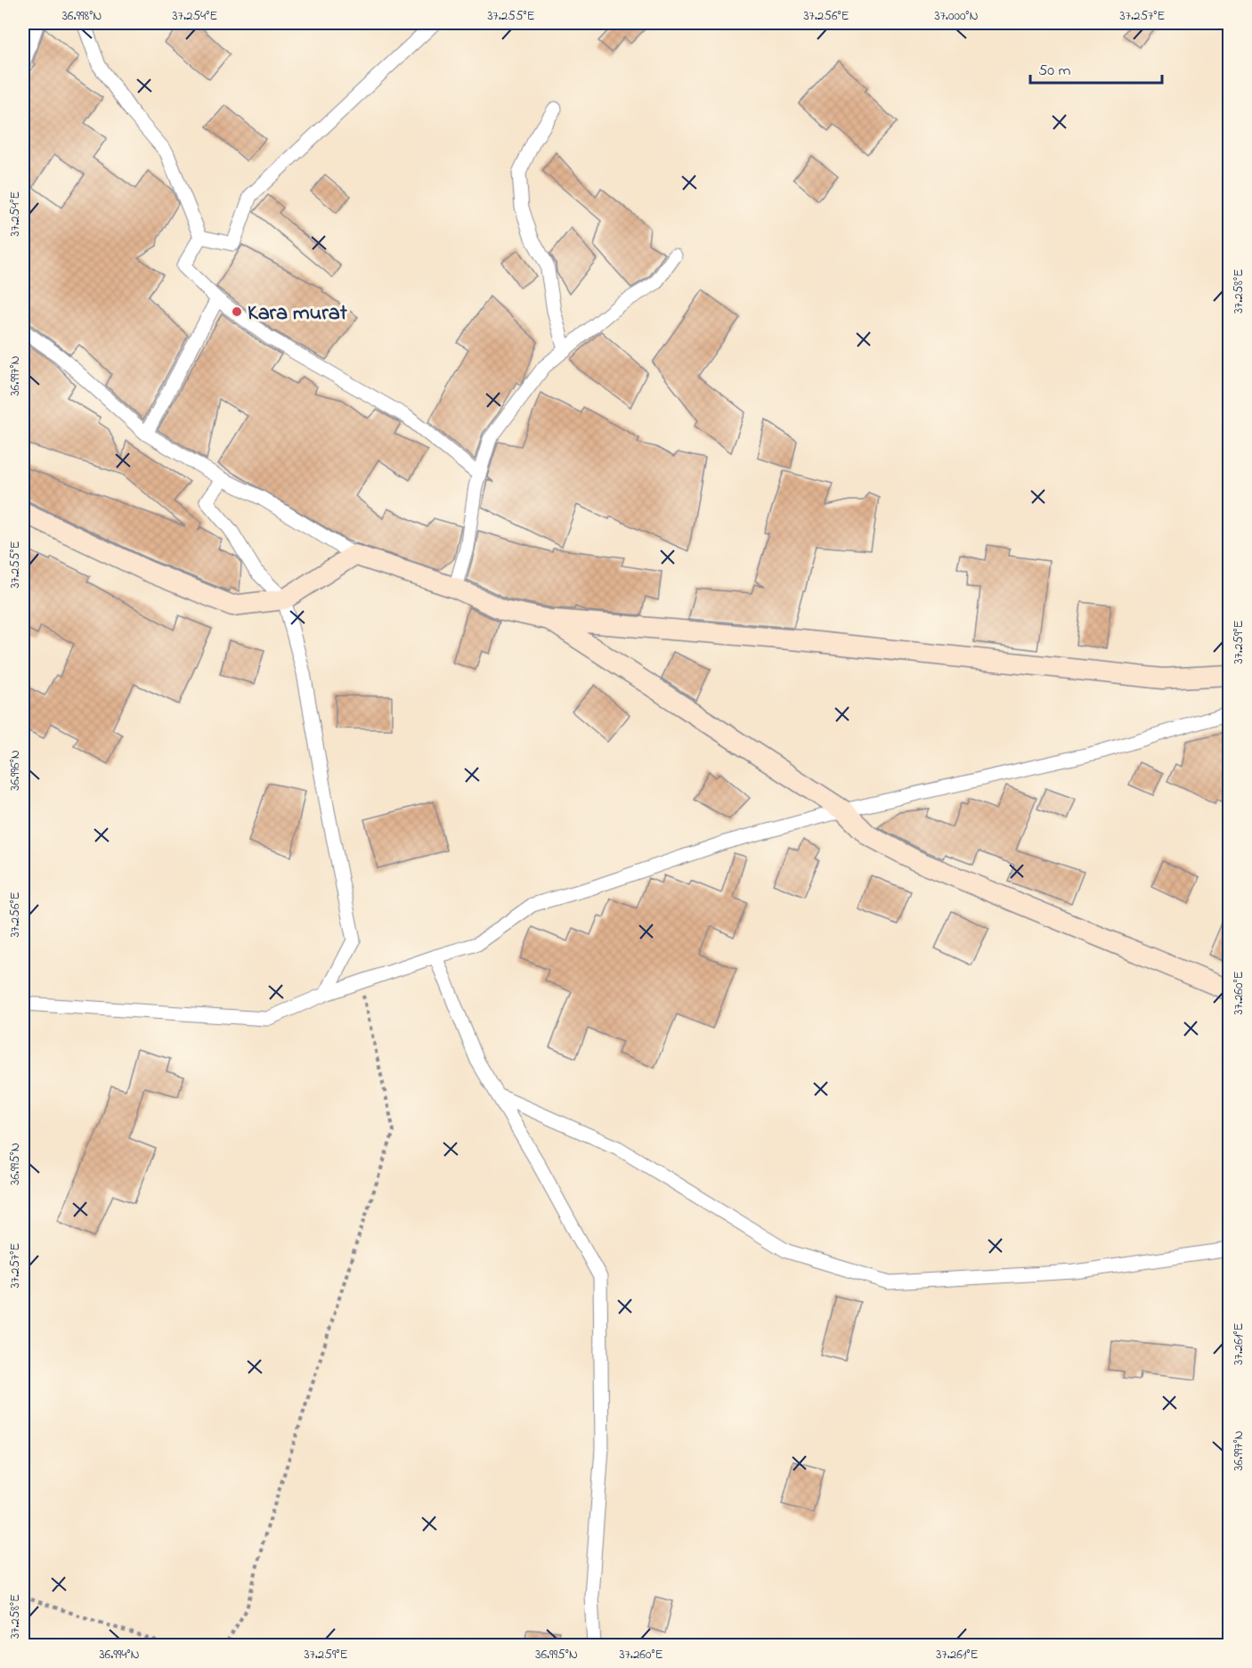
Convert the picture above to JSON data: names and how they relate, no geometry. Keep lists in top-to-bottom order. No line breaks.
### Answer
{"places":["Kara murat"],"scale_bar":"50 m","coordinates":["36.998°N","37.254°E","37.255°E","37.256°E","37.000°N","37.257°E","37.258°E","36.997°N","37.259°E","36.996°N","37.260°E","36.995°N","37.261°E","36.994°N"]}
